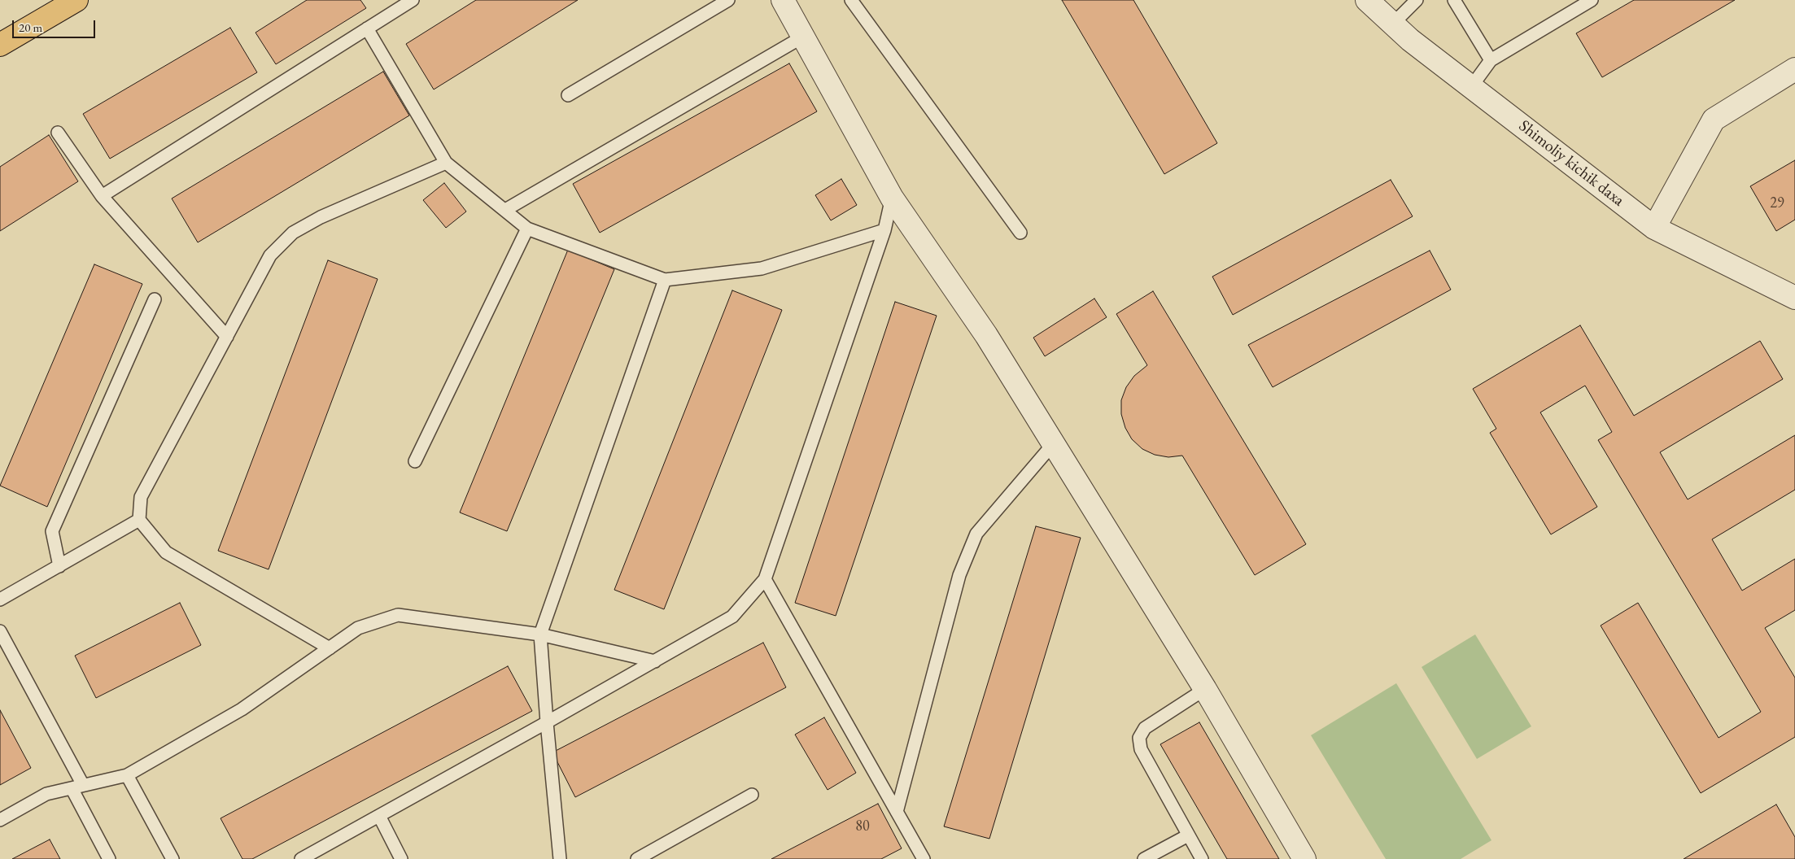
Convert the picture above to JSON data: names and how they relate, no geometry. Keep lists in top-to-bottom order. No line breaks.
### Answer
{"streets":{"street":["Shimoliy kichik daxa"]},"house_numbers":["29","80"],"scale_bar":"20 m"}
